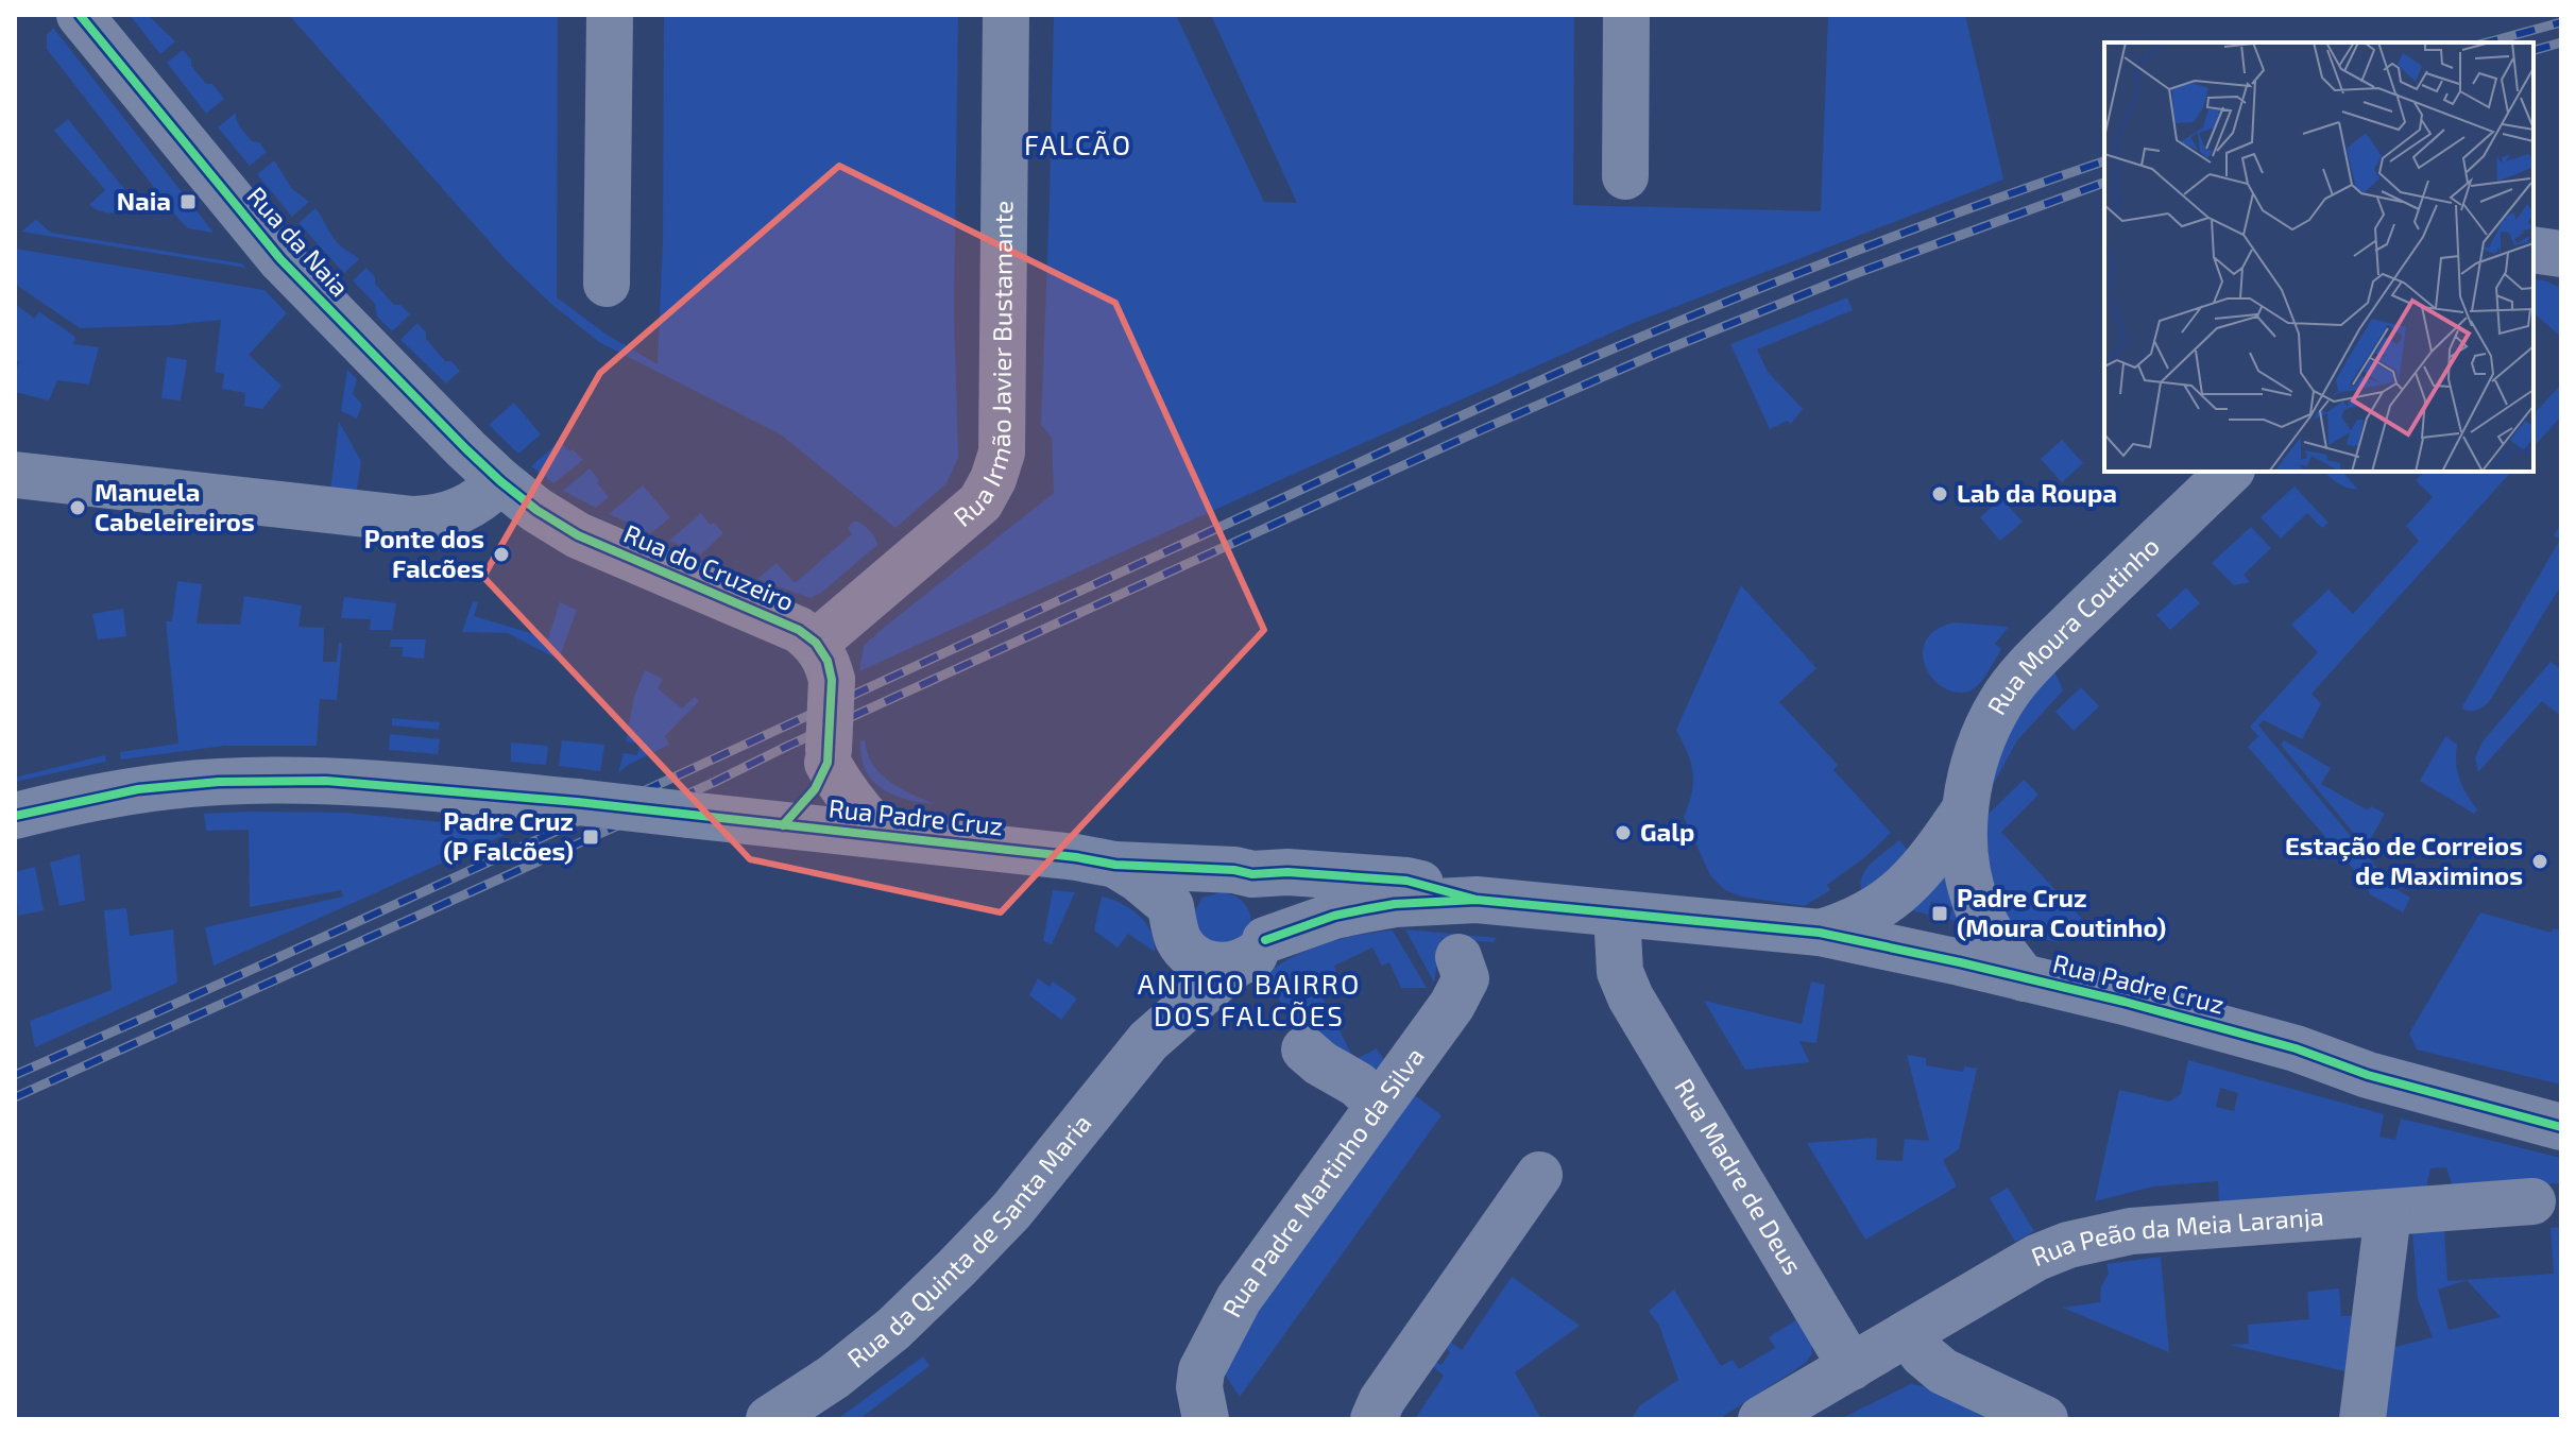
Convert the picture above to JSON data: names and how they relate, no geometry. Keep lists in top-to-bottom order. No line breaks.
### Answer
{"streets":{"street":["Rua da Naia","Rua Irmão Javier Bustamante","Rua do Cruzeiro","Rua Moura Coutinho","Rua Padre Cruz","Rua Madre de Deus","Rua Padre Martinho da Silva","Rua da Quinta de Santa Maria","Rua Peão da Meia Laranja"]},"crossings":[["Rua da Naia","Rua do Cruzeiro"],["Rua Irmão Javier Bustamante","Rua do Cruzeiro"],["Rua Moura Coutinho","Rua Padre Cruz"],["Rua Padre Cruz","Rua da Quinta de Santa Maria"],["Rua Madre de Deus","Rua Peão da Meia Laranja"]],"districts":["FALCÃO","ANTIGO BAIRRO DOS FALCÕES"],"places":{"transit":["Naia","Padre Cruz (P Falcões)","Padre Cruz (Moura Coutinho)"],"other":["Lab da Roupa","Manuela Cabeleireiros","Ponte dos Falcões","Galp","Estação de Correios de Maximinos"]}}
